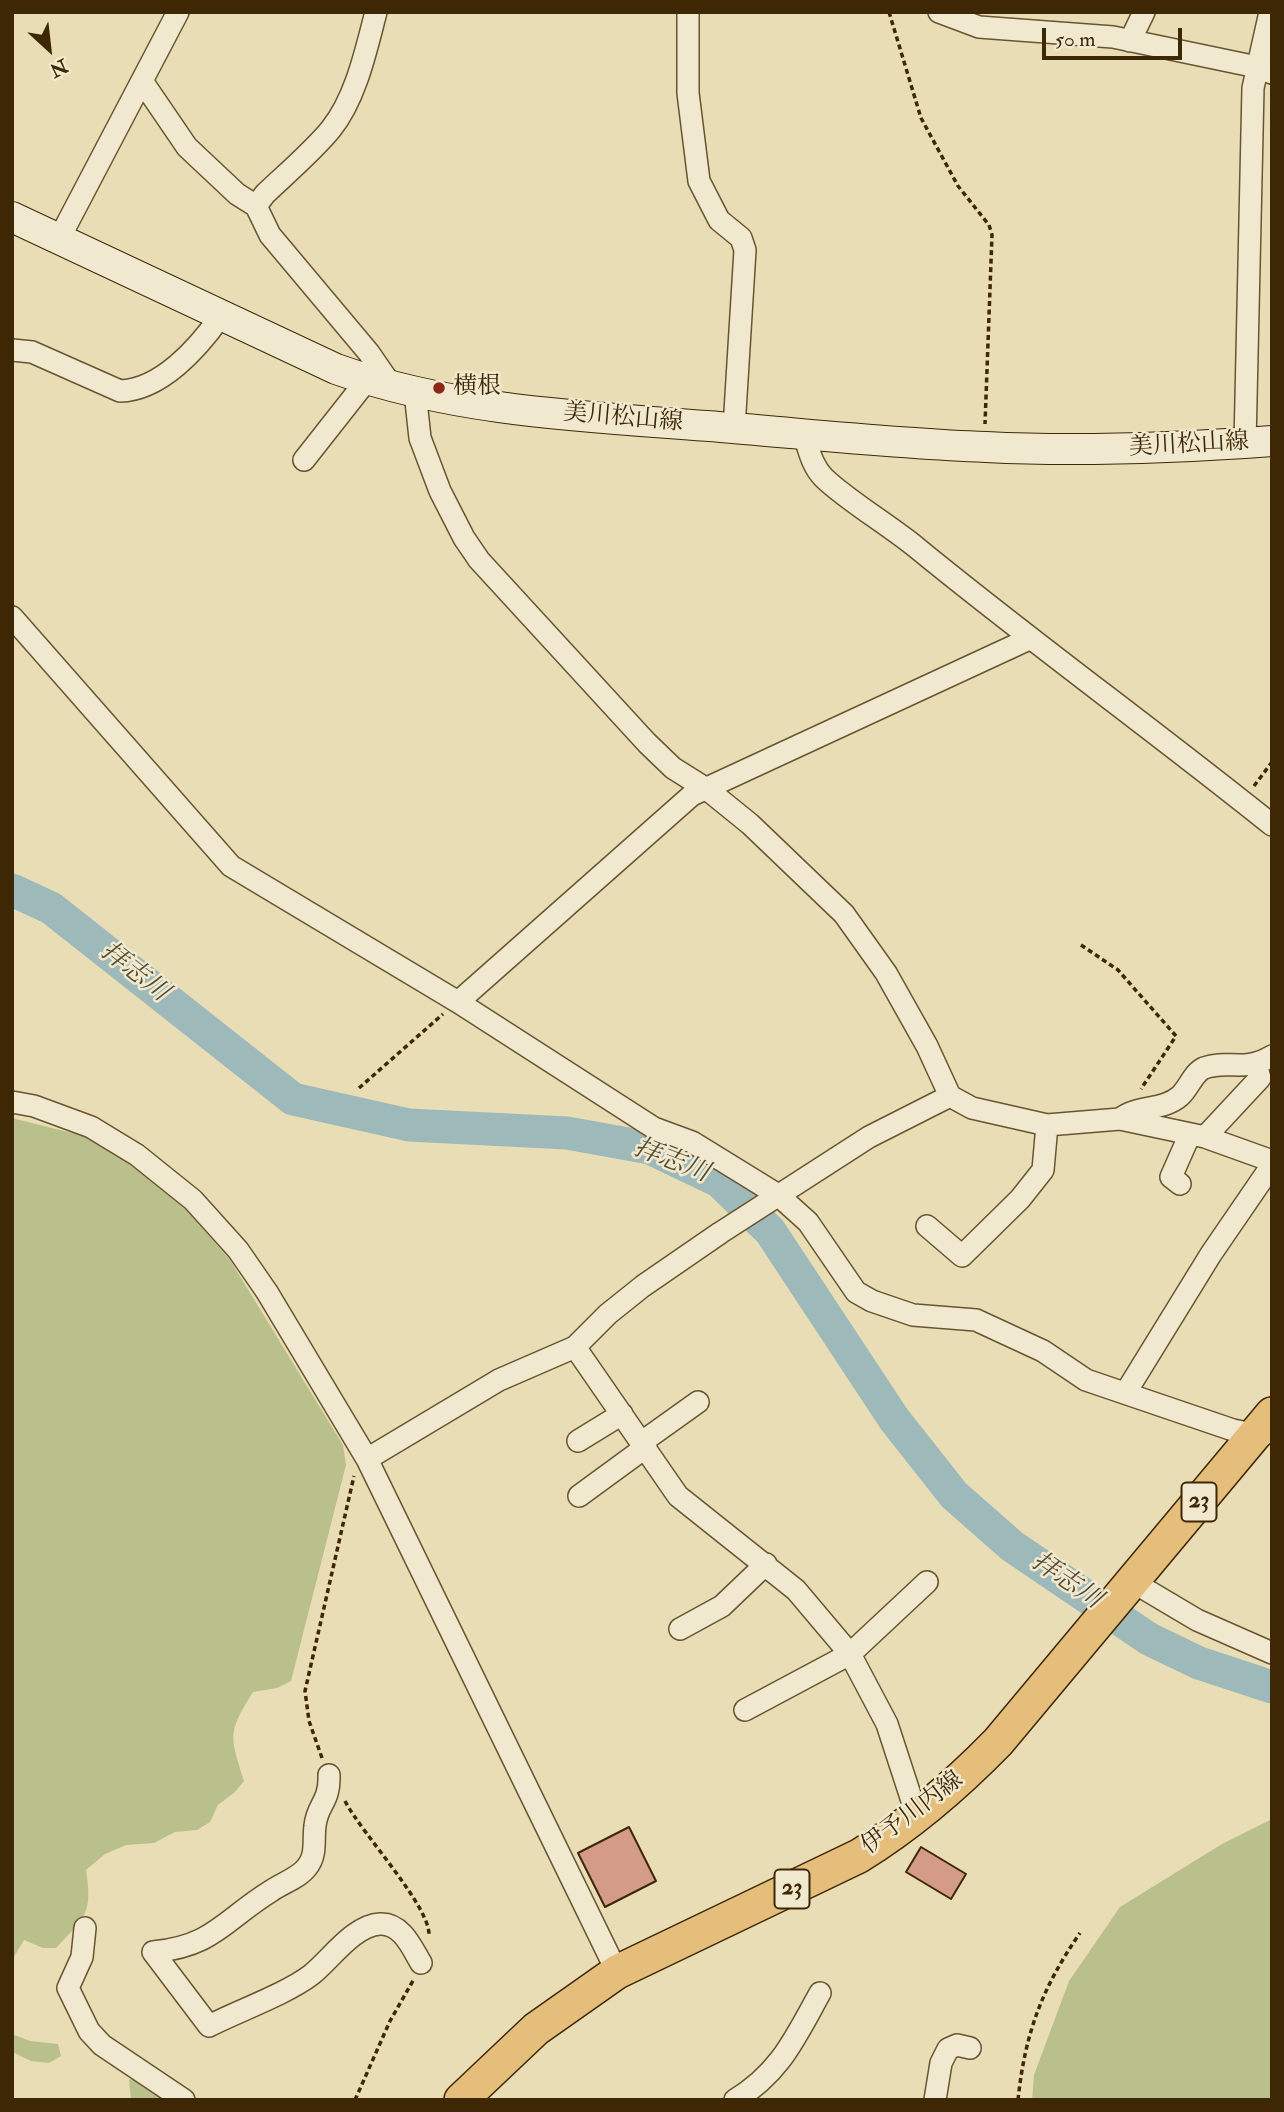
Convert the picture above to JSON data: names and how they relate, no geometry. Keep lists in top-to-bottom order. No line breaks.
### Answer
{"streets":{"main road":["美川松山線","23","伊予川内線"]},"water":["拝志川"],"places":["横根"],"scale_bar":"50 m","north":"bottom right"}
